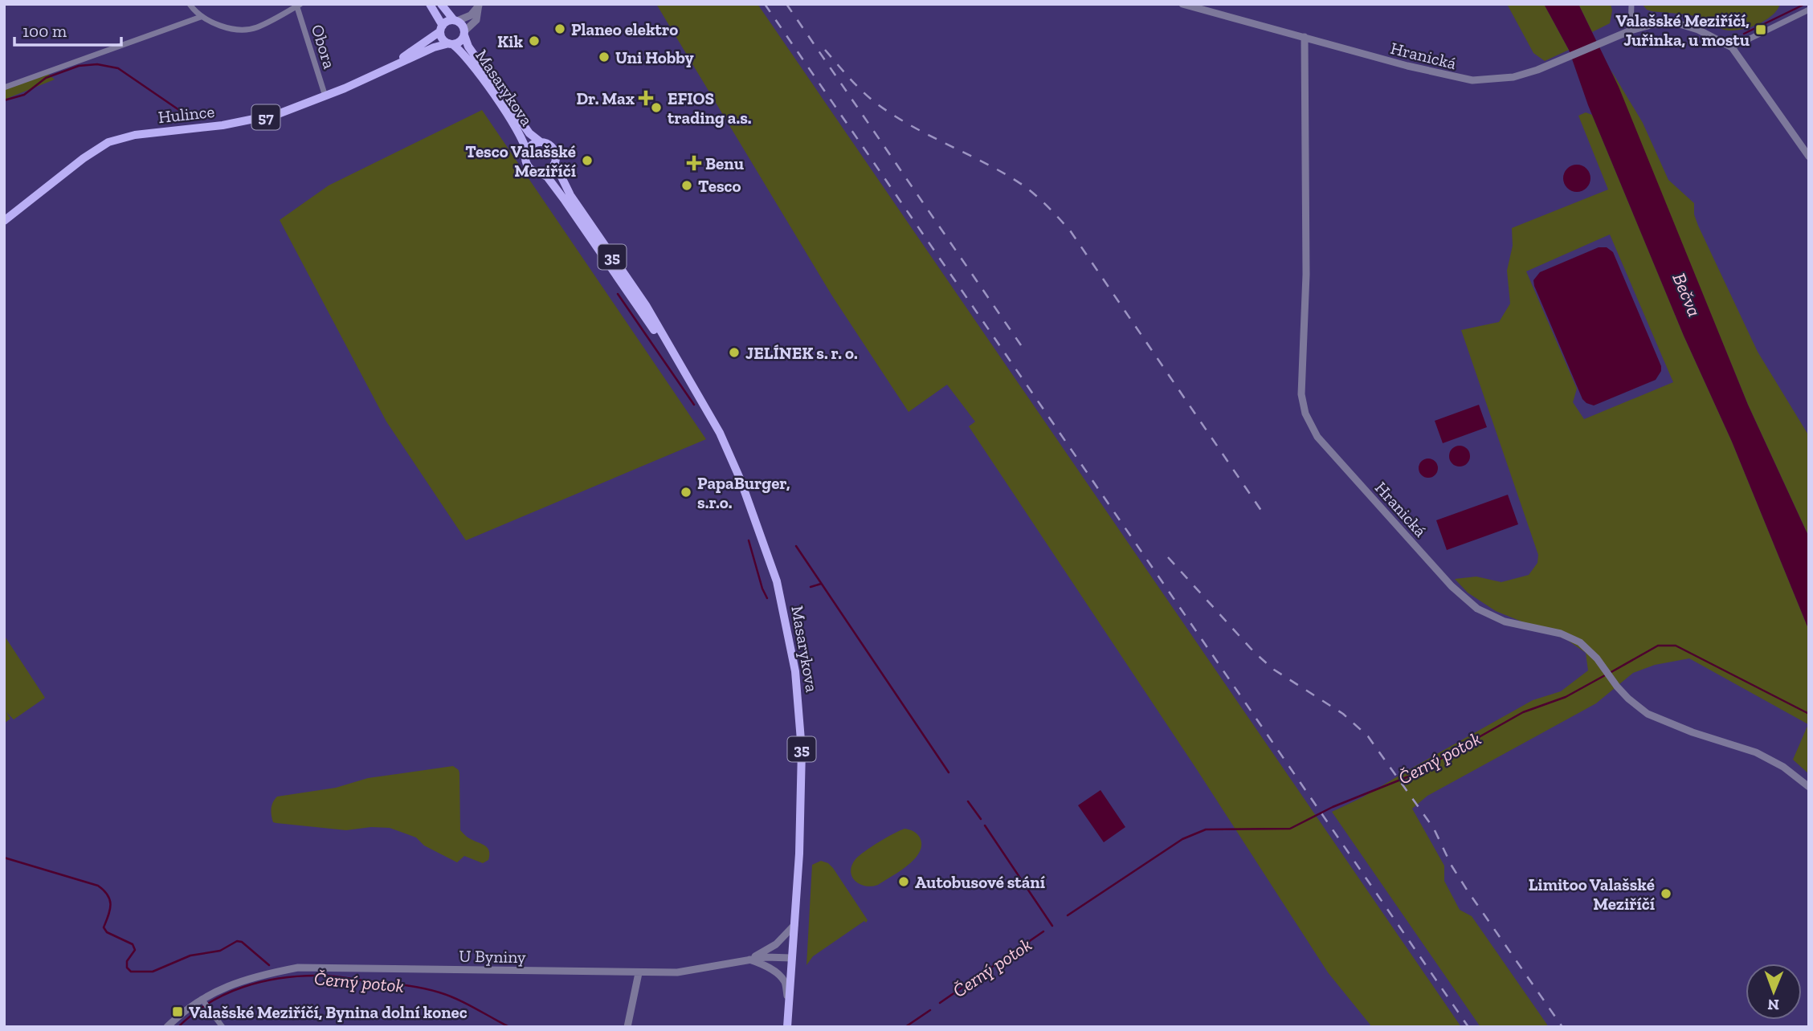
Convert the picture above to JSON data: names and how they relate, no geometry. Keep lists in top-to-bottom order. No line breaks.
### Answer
{"streets":{"main road":["Masarykova","Hulince","57","35"],"street":["Obora","Hranická","U Byniny"]},"crossings":[["Obora","Hulince"],["Masarykova","Hulince"],["Masarykova","35"],["Hulince","35"]],"water":["Bečva","Černý potok"],"places":{"other":["Planeo elektro","Kik","Uni Hobby","EFIOS trading a.s.","Tesco Valašské Meziříčí","Tesco","JELÍNEK s. r. o.","PapaBurger, s.r.o.","Autobusové stání","Limitoo Valašské Meziříčí"],"transit":["Valašské Meziříčí, Juřinka, u mostu","Valašské Meziříčí, Bynina dolní konec"],"health":["Dr. Max","Benu"]},"scale_bar":"100 m","north":"bottom"}
